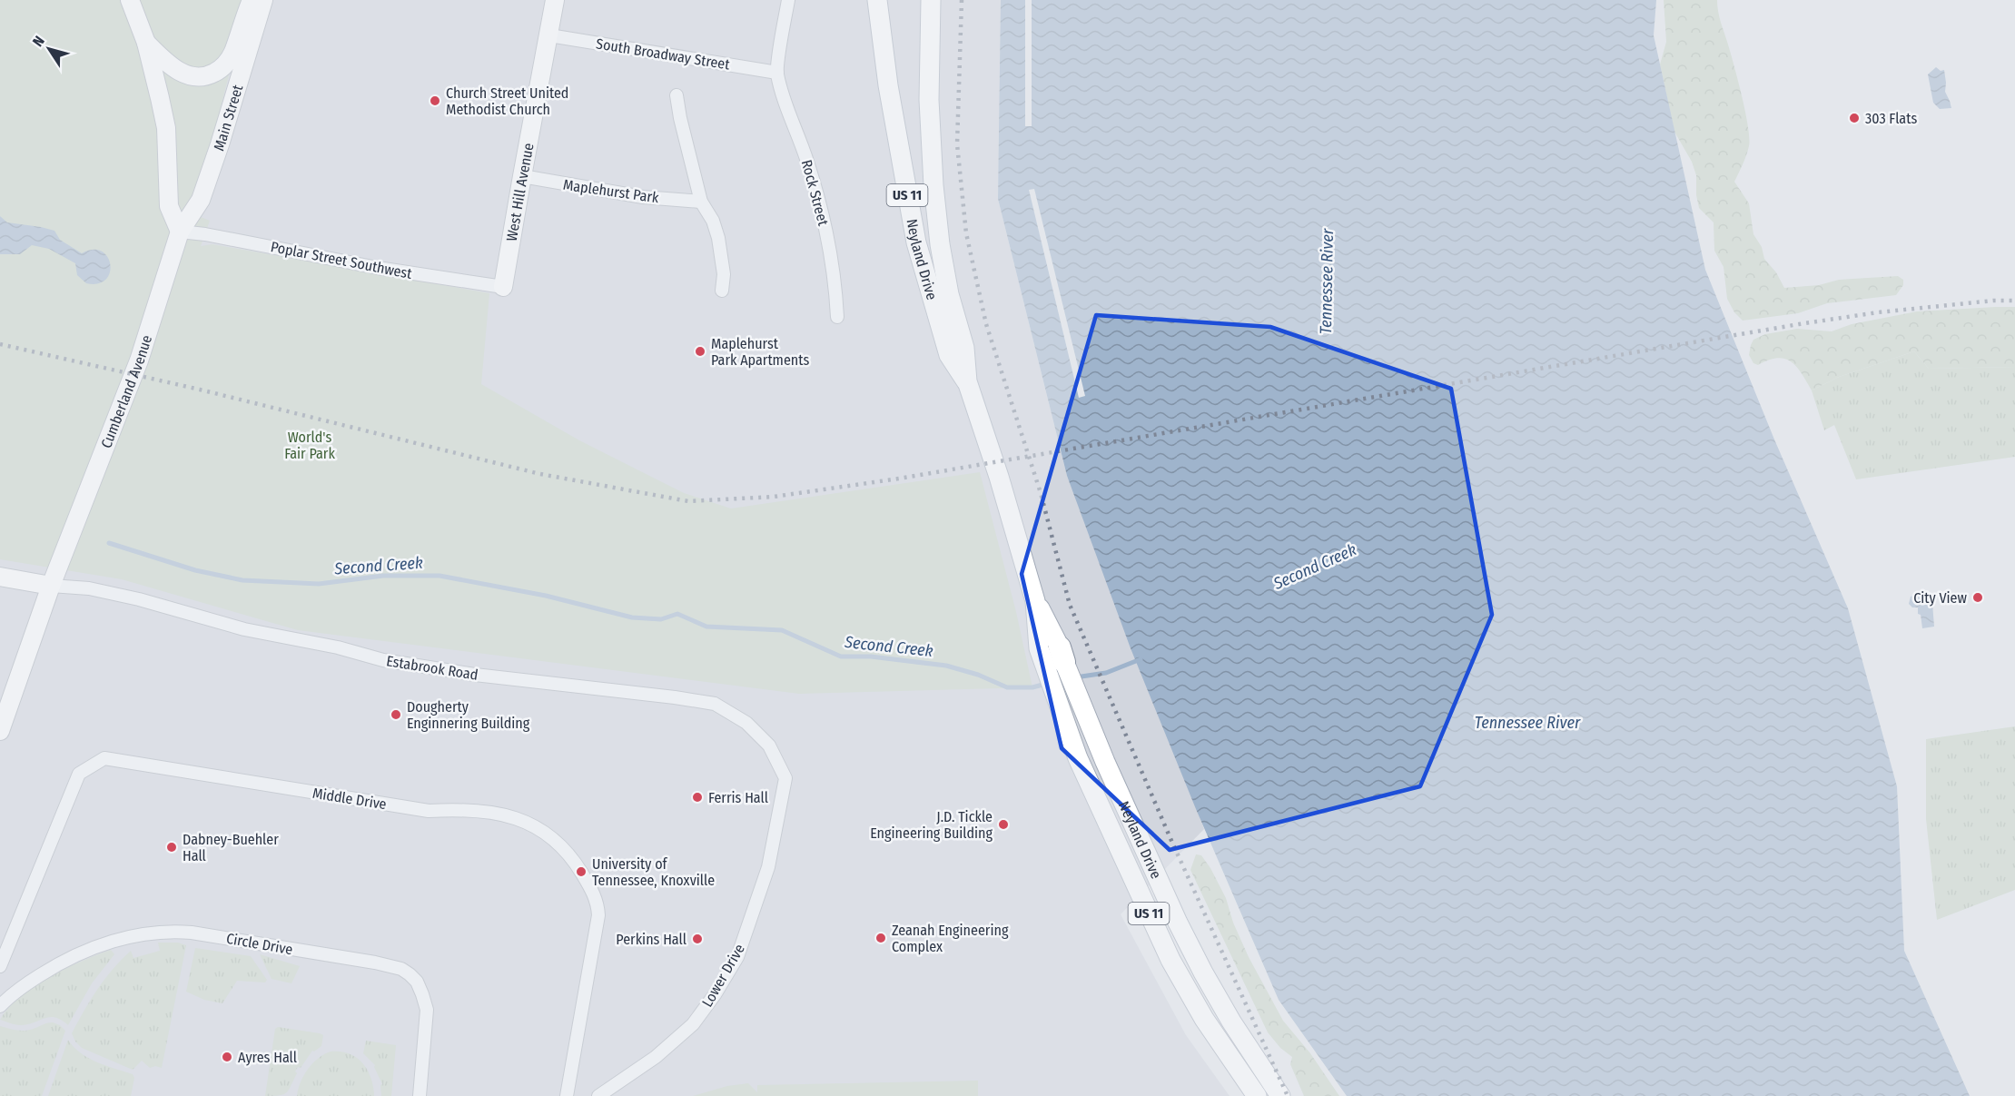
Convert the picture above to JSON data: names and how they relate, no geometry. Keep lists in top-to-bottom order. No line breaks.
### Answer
{"streets":{"main road":["Main Street","West Hill Avenue","US 11","Neyland Drive","Cumberland Avenue"],"street":["South Broadway Street","Maplehurst Park","Rock Street","Poplar Street Southwest","Estabrook Road","Middle Drive","Circle Drive","Lower Drive"]},"crossings":[["South Broadway Street","West Hill Avenue"],["South Broadway Street","Rock Street"],["Main Street","Poplar Street Southwest"],["Main Street","Cumberland Avenue"],["Maplehurst Park","West Hill Avenue"],["West Hill Avenue","Poplar Street Southwest"],["Poplar Street Southwest","Cumberland Avenue"],["Cumberland Avenue","Estabrook Road"],["Estabrook Road","Lower Drive"]],"water":["Tennessee River","Second Creek"],"parks":["World's Fair Park"],"places":["Church Street United Methodist Church","303 Flats","Maplehurst Park Apartments","City View","Dougherty Enginnering Building","Ferris Hall","J.D. Tickle Engineering Building","Dabney-Buehler Hall","University of Tennessee, Knoxville","Zeanah Engineering Complex","Perkins Hall","Ayres Hall"],"north":"top left"}
